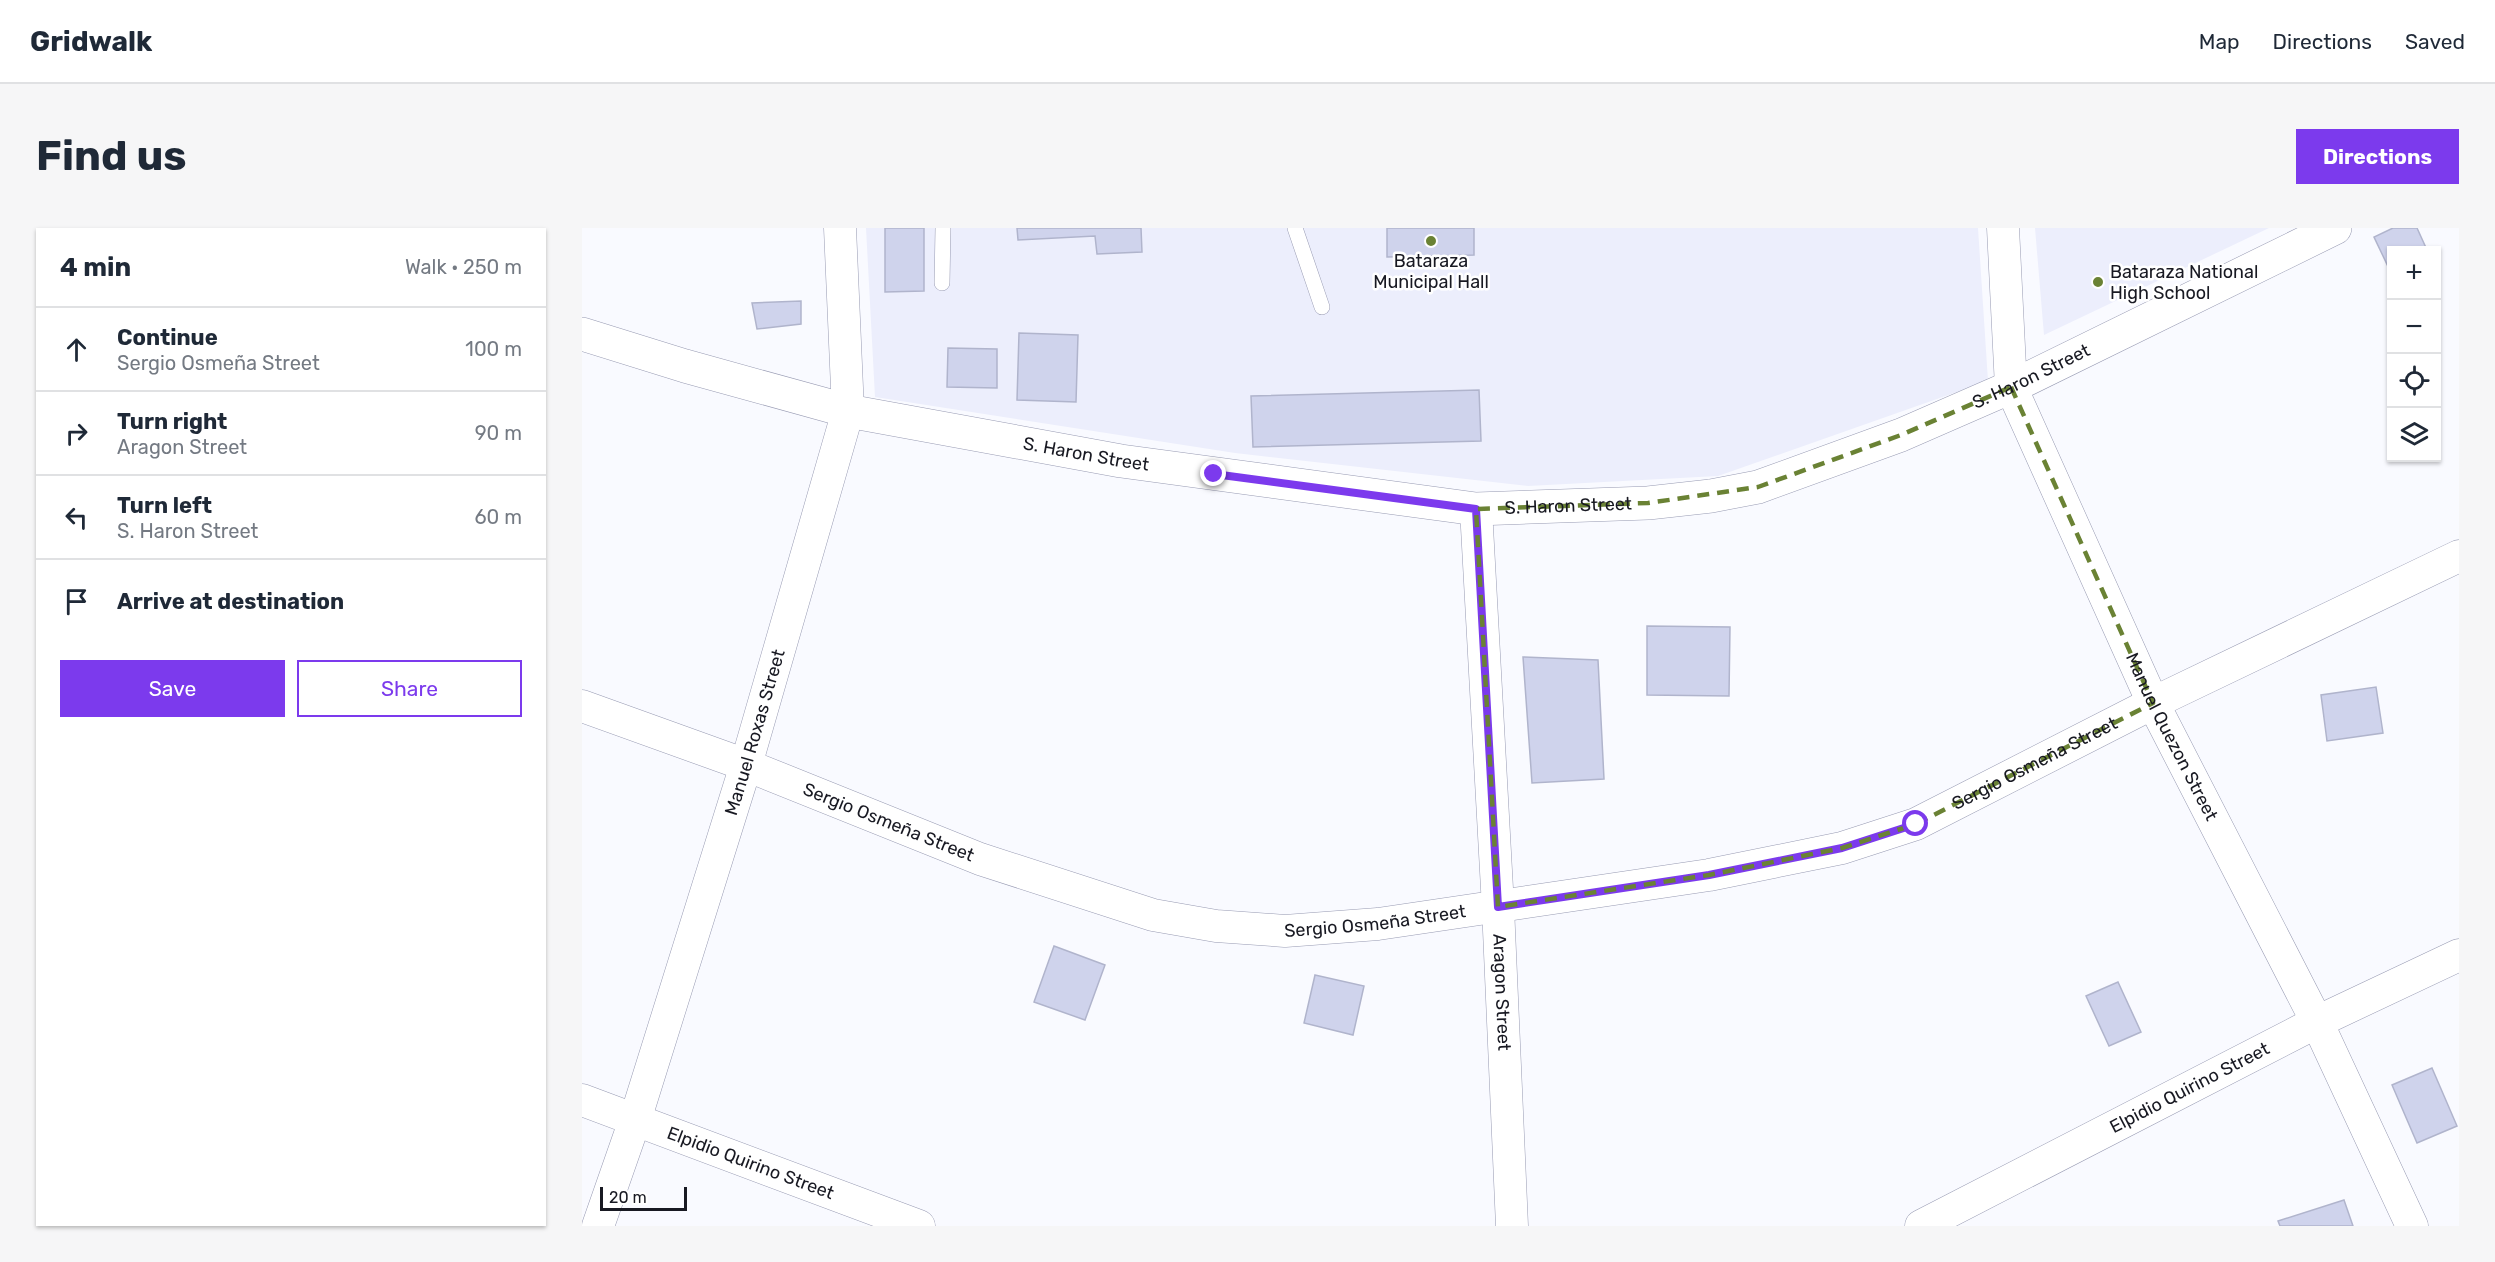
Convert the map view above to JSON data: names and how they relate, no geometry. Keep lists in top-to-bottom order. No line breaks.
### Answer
{"streets":{"street":["S. Haron Street","Manuel Roxas Street","Manuel Quezon Street","Sergio Osmeña Street","Aragon Street","Elpidio Quirino Street"]},"crossings":[["S. Haron Street","Manuel Roxas Street"],["S. Haron Street","Manuel Quezon Street"],["S. Haron Street","Aragon Street"],["Manuel Roxas Street","Sergio Osmeña Street"],["Manuel Roxas Street","Elpidio Quirino Street"],["Manuel Quezon Street","Sergio Osmeña Street"],["Manuel Quezon Street","Elpidio Quirino Street"],["Sergio Osmeña Street","Aragon Street"]],"places":["Bataraza Municipal Hall","Bataraza National High School"],"scale_bar":"20 m","page":{"header":"Gridwalk","nav":["Map","Directions","Saved"],"buttons":["Directions",["Save","Share"]],"title":"Find us","heading":["4 min","Walk · 250 m"],"map_buttons":["+","−"],"list":[["Continue","Sergio Osmeña Street","100 m"],["Turn right","Aragon Street","90 m"],["Turn left","S. Haron Street","60 m"],"Arrive at destination"],"scale":"20 m"}}
